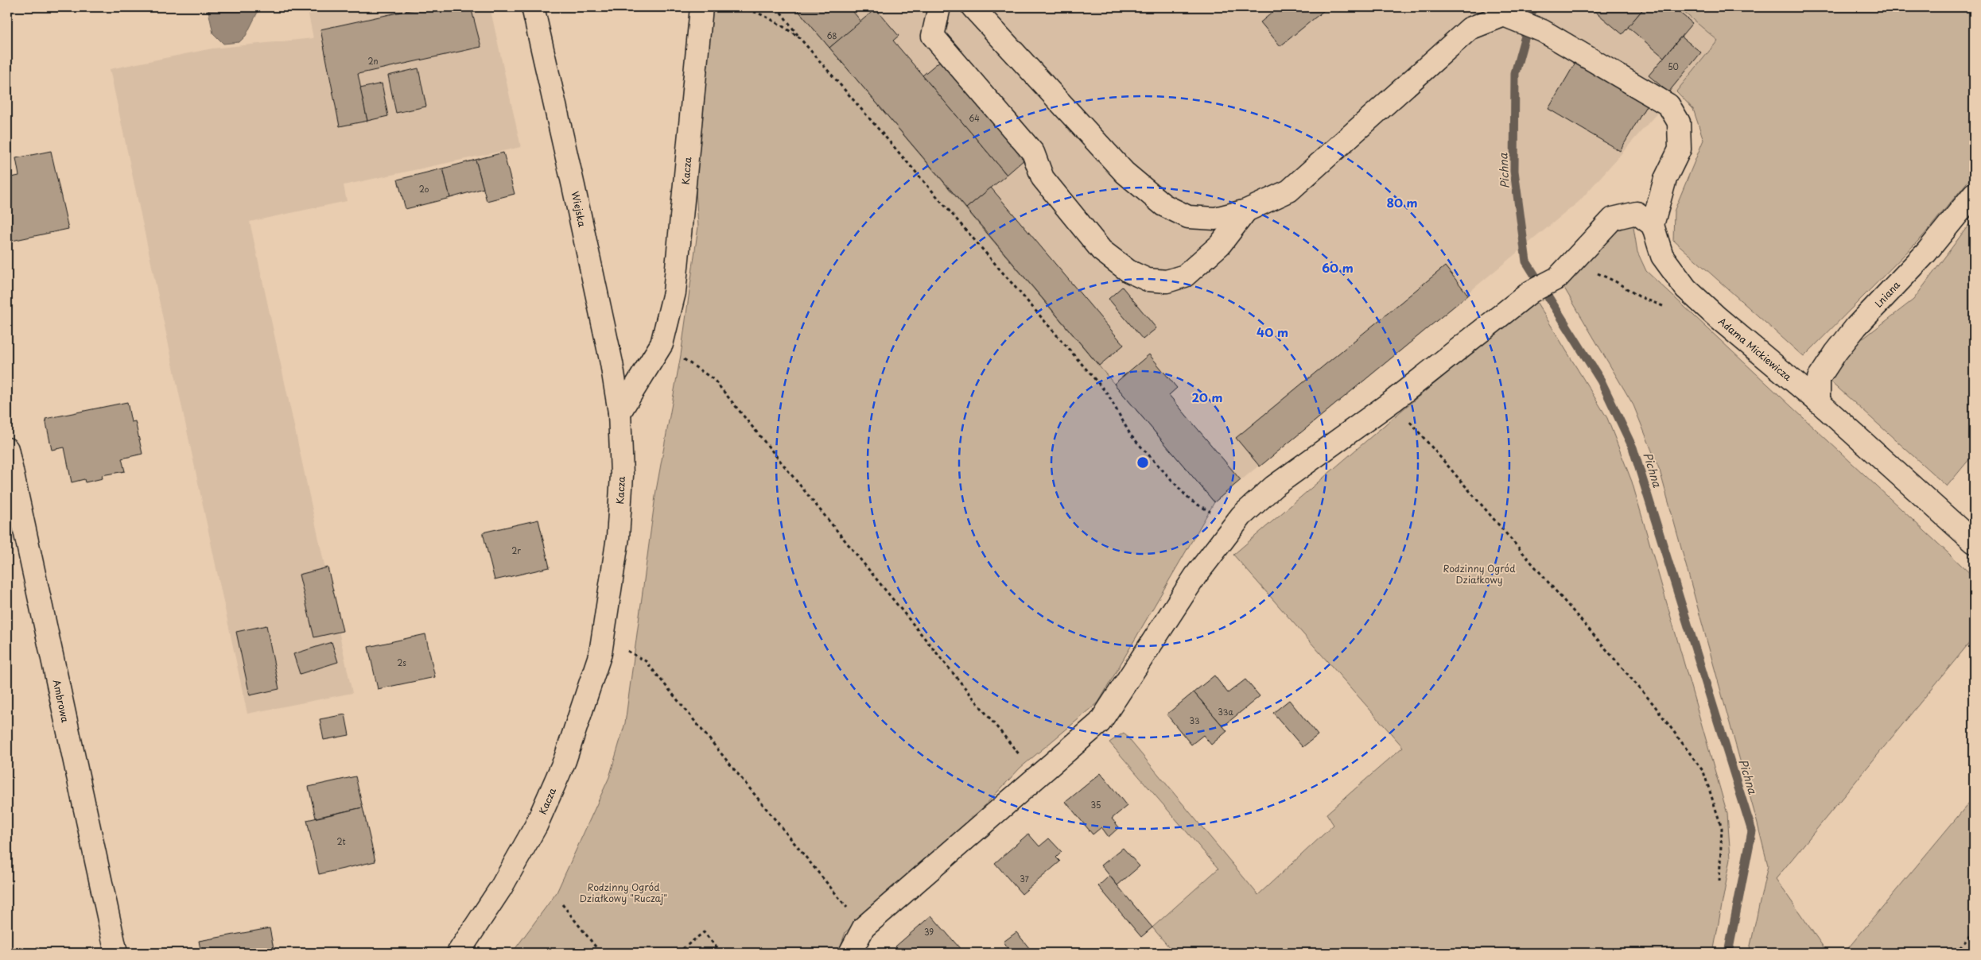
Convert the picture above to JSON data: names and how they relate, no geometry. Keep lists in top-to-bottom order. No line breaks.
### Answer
{"streets":{"street":["Kacza","Wiejska","Lniana","Adama Mickiewicza","Ambrowa"]},"crossings":[["Kacza","Wiejska"],["Lniana","Adama Mickiewicza"]],"water":["Pichna"],"parks":["Rodzinny Ogród Działkowy","Rodzinny Ogród Działkowy \"Ruczaj\""],"house_numbers":["68","2n","50","64","2o","2r","2s","33a","33","35","2t","37","39"],"rings":["80 m","60 m","40 m","20 m"]}
